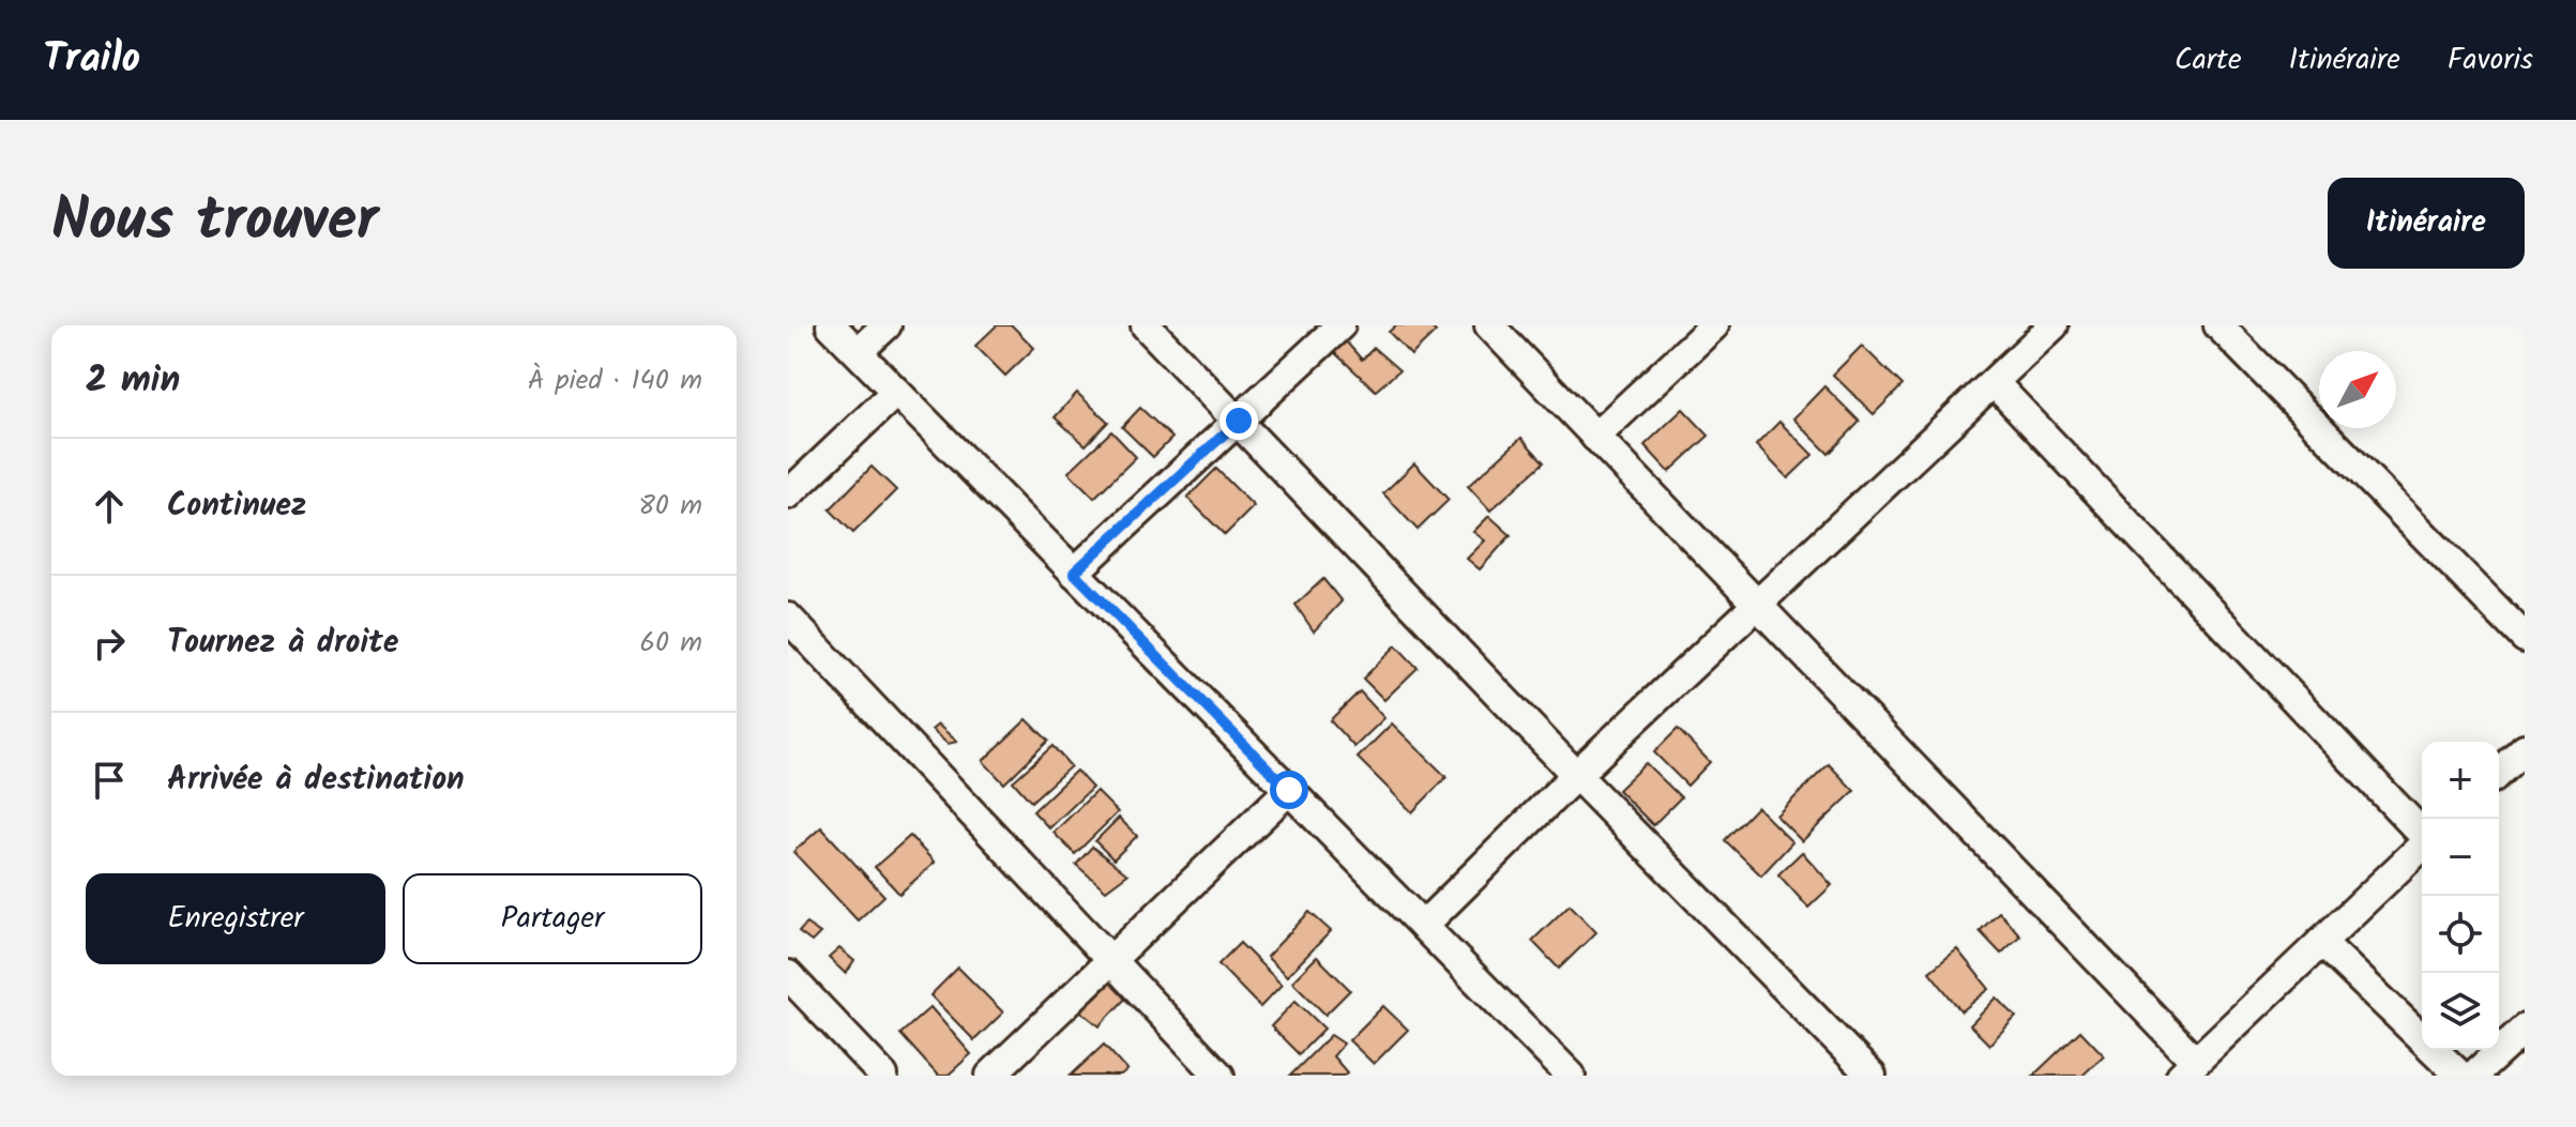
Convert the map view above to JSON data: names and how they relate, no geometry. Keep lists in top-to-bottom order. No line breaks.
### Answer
{"north":"top right","page":{"header":"Trailo","nav":["Carte","Itinéraire","Favoris"],"title":"Nous trouver","buttons":["Itinéraire",["Enregistrer","Partager"]],"heading":["2 min","À pied · 140 m"],"list":[["Continuez","80 m"],["Tournez à droite","60 m"],"Arrivée à destination"],"map_buttons":["+","−"]}}
